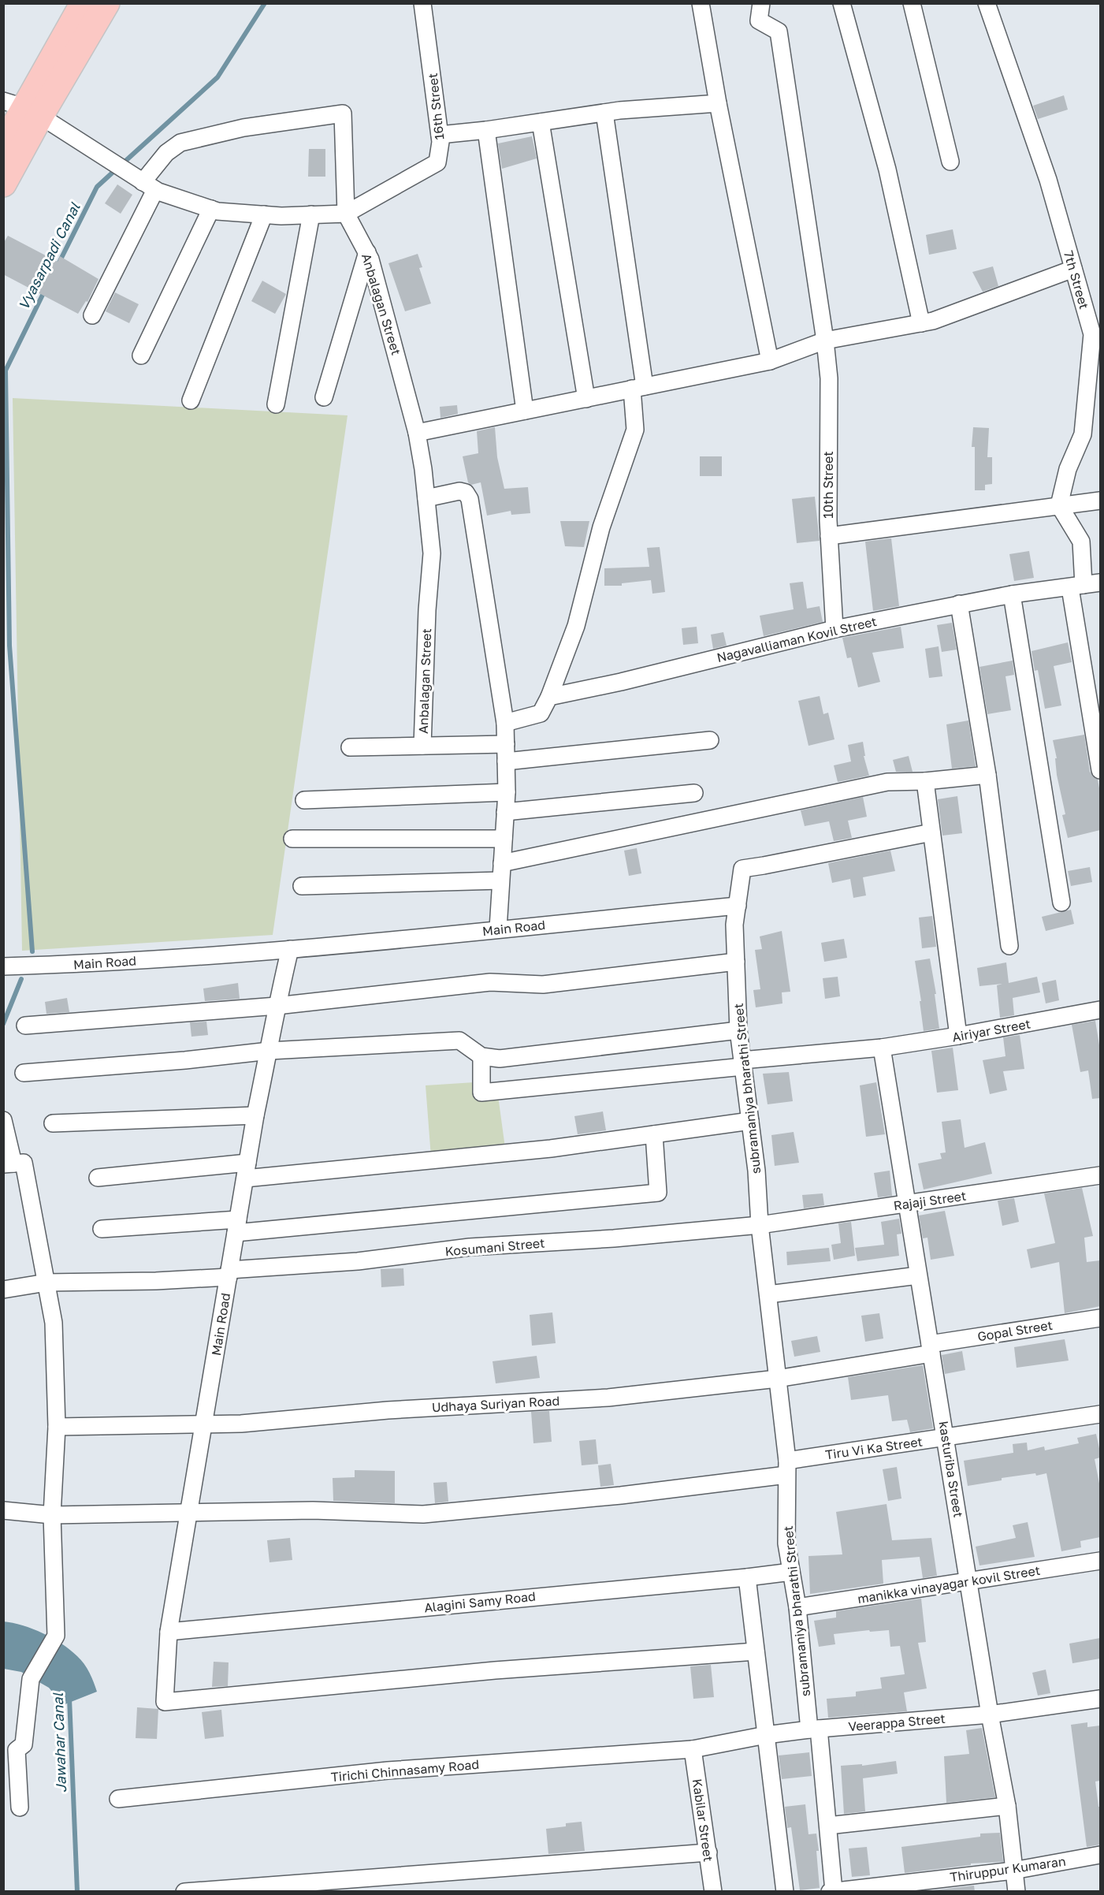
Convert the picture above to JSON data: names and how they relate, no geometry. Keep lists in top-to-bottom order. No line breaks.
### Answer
{"streets":{"street":["16th Street","7th Street","Anbalagan Street","10th Street","Nagavalliaman Kovil Street","Main Road","Airiyar Street","subramaniya bharathi Street","Rajaji Street","Kosumani Street","Gopal Street","Udhaya Suriyan Road","Tiru Vi Ka Street","kasturiba Street","manikka vinayagar kovil Street","Alagini Samy Road","Veerappa Street","Tirichi Chinnasamy Road","Kabilar Street","Thiruppur Kumaran"]},"crossings":[["16th Street","Anbalagan Street"],["10th Street","Nagavalliaman Kovil Street"],["Main Road","subramaniya bharathi Street"],["Main Road","Kosumani Street"],["Main Road","Udhaya Suriyan Road"],["Main Road","Tiru Vi Ka Street"],["Main Road","Alagini Samy Road"],["Airiyar Street","subramaniya bharathi Street"],["Airiyar Street","kasturiba Street"],["subramaniya bharathi Street","Rajaji Street"],["subramaniya bharathi Street","Kosumani Street"],["subramaniya bharathi Street","Udhaya Suriyan Road"],["subramaniya bharathi Street","Tiru Vi Ka Street"],["subramaniya bharathi Street","manikka vinayagar kovil Street"],["subramaniya bharathi Street","Alagini Samy Road"],["subramaniya bharathi Street","Veerappa Street"],["subramaniya bharathi Street","Thiruppur Kumaran"],["Rajaji Street","Kosumani Street"],["Rajaji Street","kasturiba Street"],["Gopal Street","Udhaya Suriyan Road"],["Gopal Street","kasturiba Street"],["Udhaya Suriyan Road","kasturiba Street"],["Tiru Vi Ka Street","kasturiba Street"],["kasturiba Street","manikka vinayagar kovil Street"],["kasturiba Street","Veerappa Street"],["kasturiba Street","Thiruppur Kumaran"],["Veerappa Street","Tirichi Chinnasamy Road"],["Veerappa Street","Kabilar Street"],["Tirichi Chinnasamy Road","Kabilar Street"]],"water":["Vyasarpadi Canal","Jawahar Canal"]}
